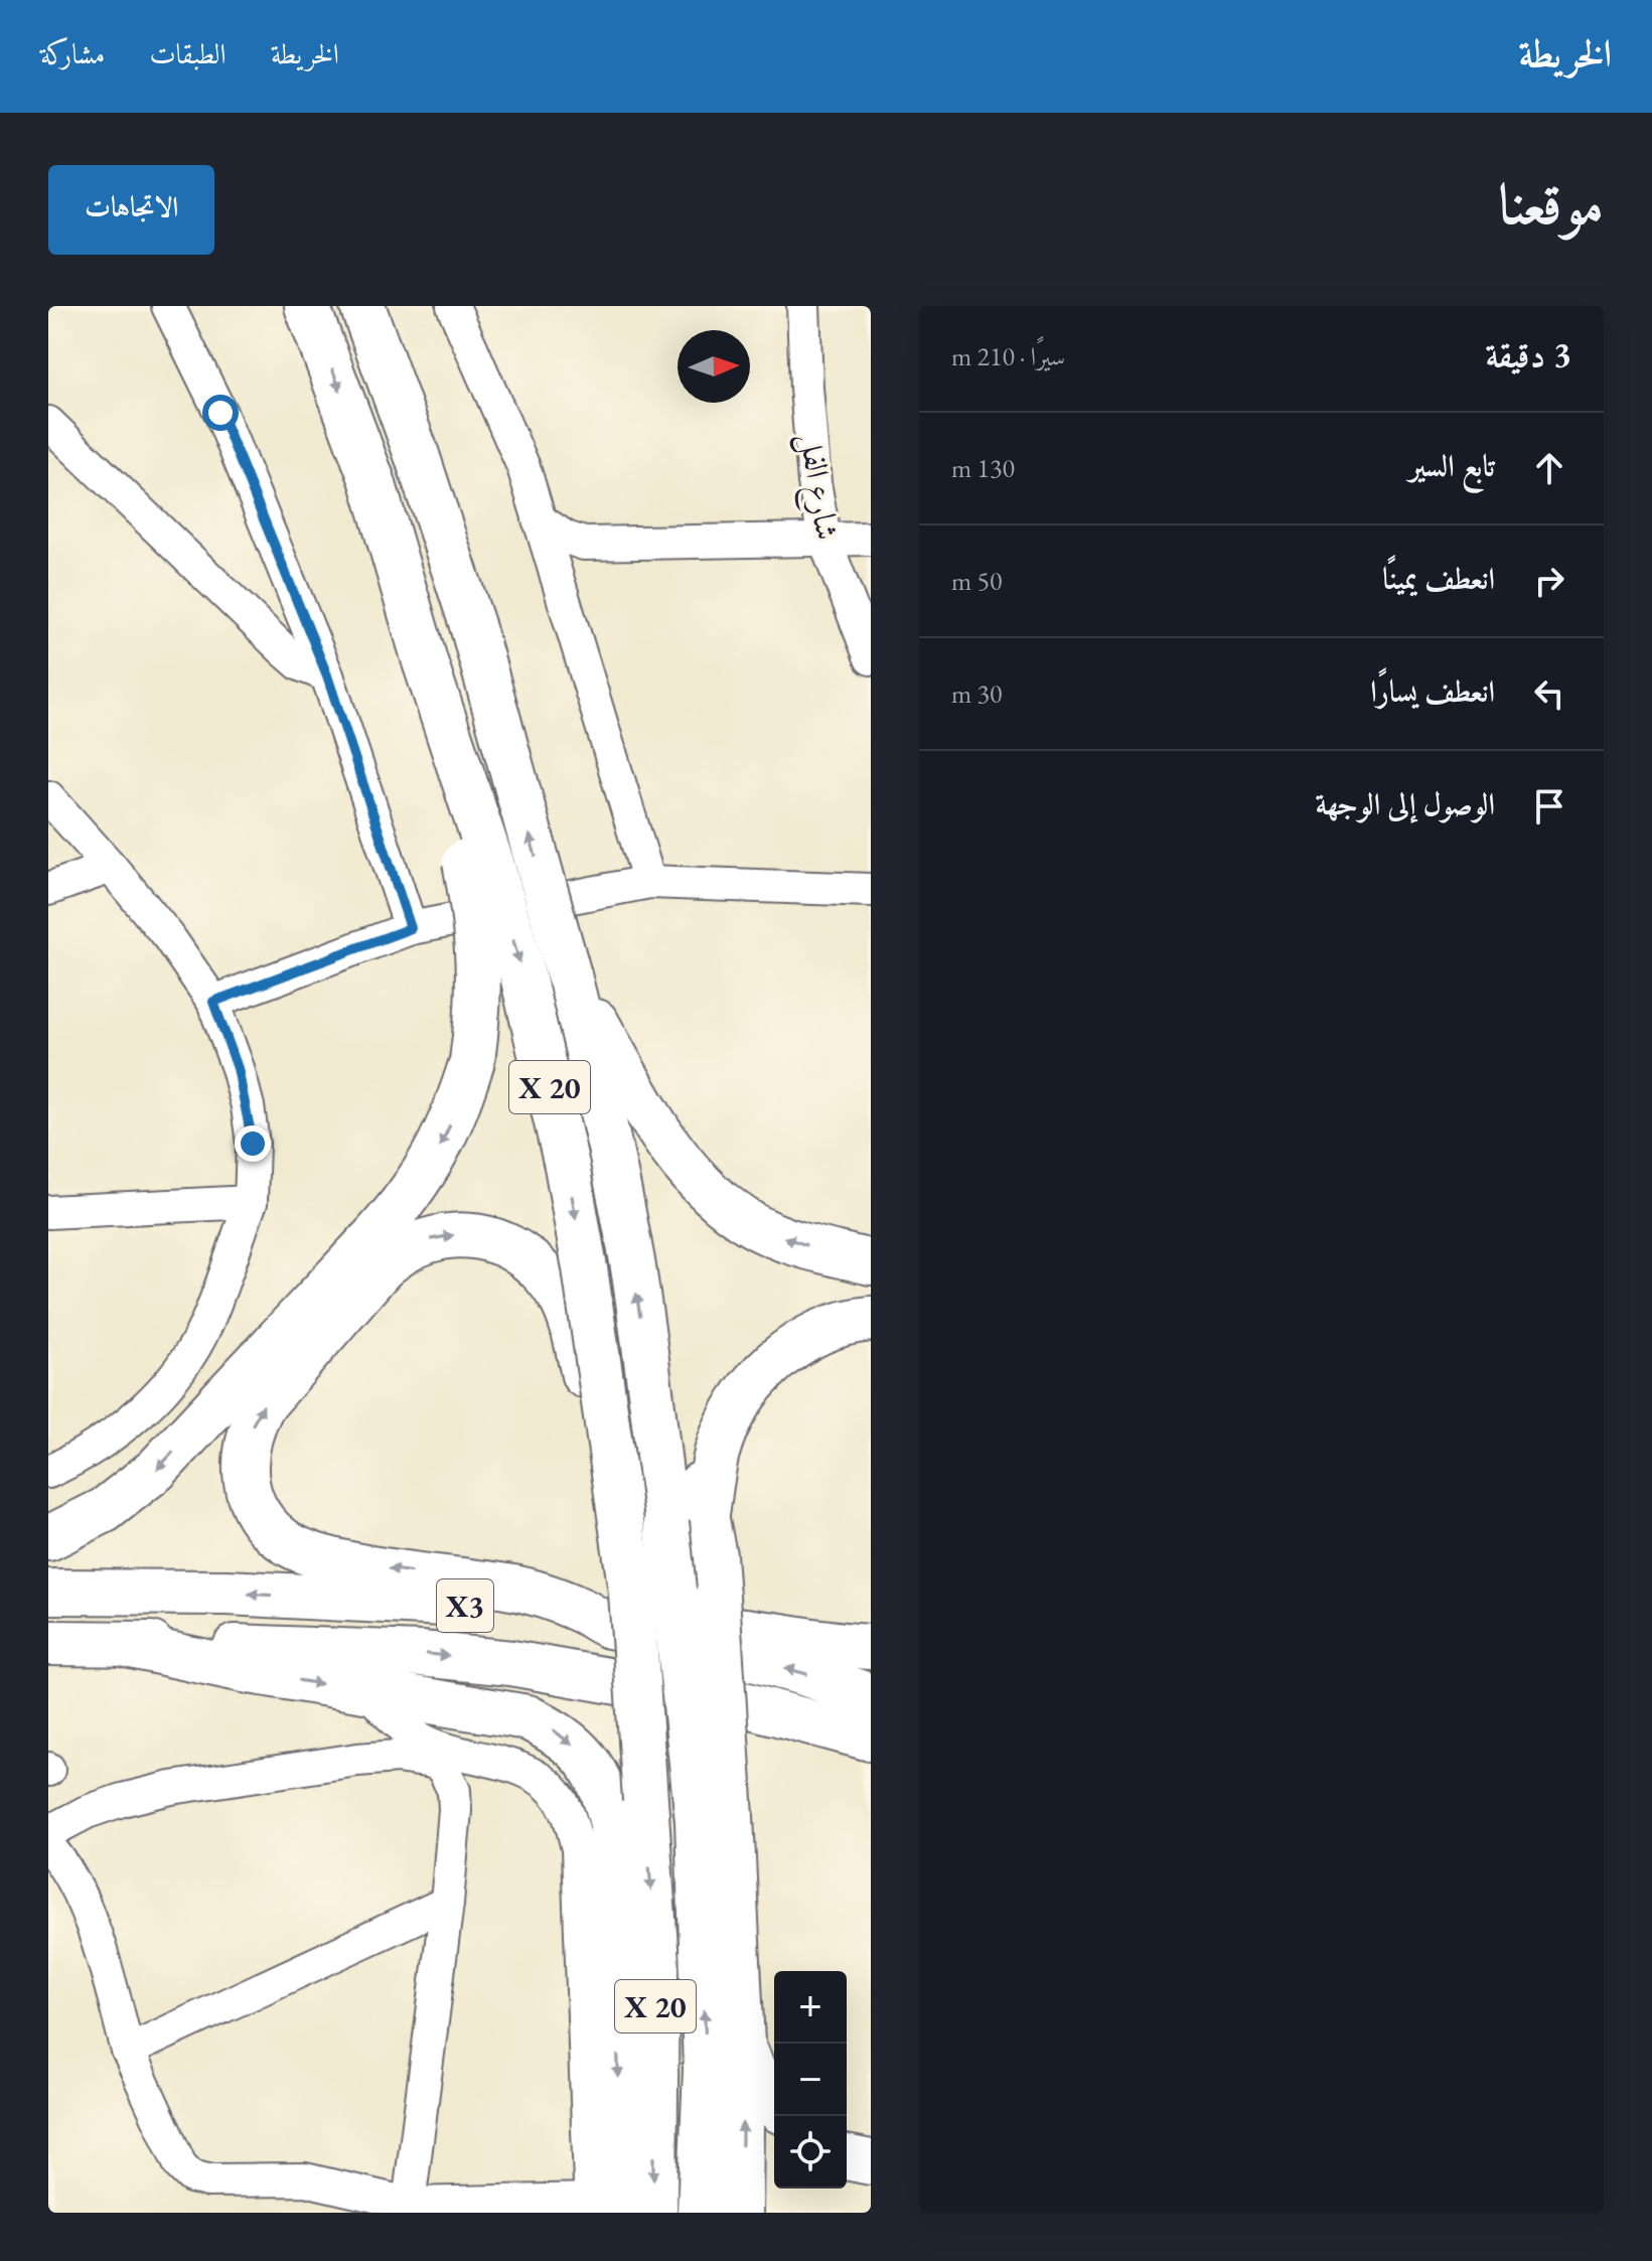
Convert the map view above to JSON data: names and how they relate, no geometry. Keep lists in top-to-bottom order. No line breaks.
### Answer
{"streets":{"highway":["X 20","X3"],"street":["شارع الفل"]},"north":"right","page":{"header":"الخريطة","nav":["الخريطة","الطبقات","مشاركة"],"title":"موقعنا","buttons":"الاتجاهات","heading":["3 دقيقة","سيرًا · 210 m"],"list":[["تابع السير","130 m"],["انعطف يمينًا","50 m"],["انعطف يسارًا","30 m"],"الوصول إلى الوجهة"],"map_buttons":["+","−"]}}
